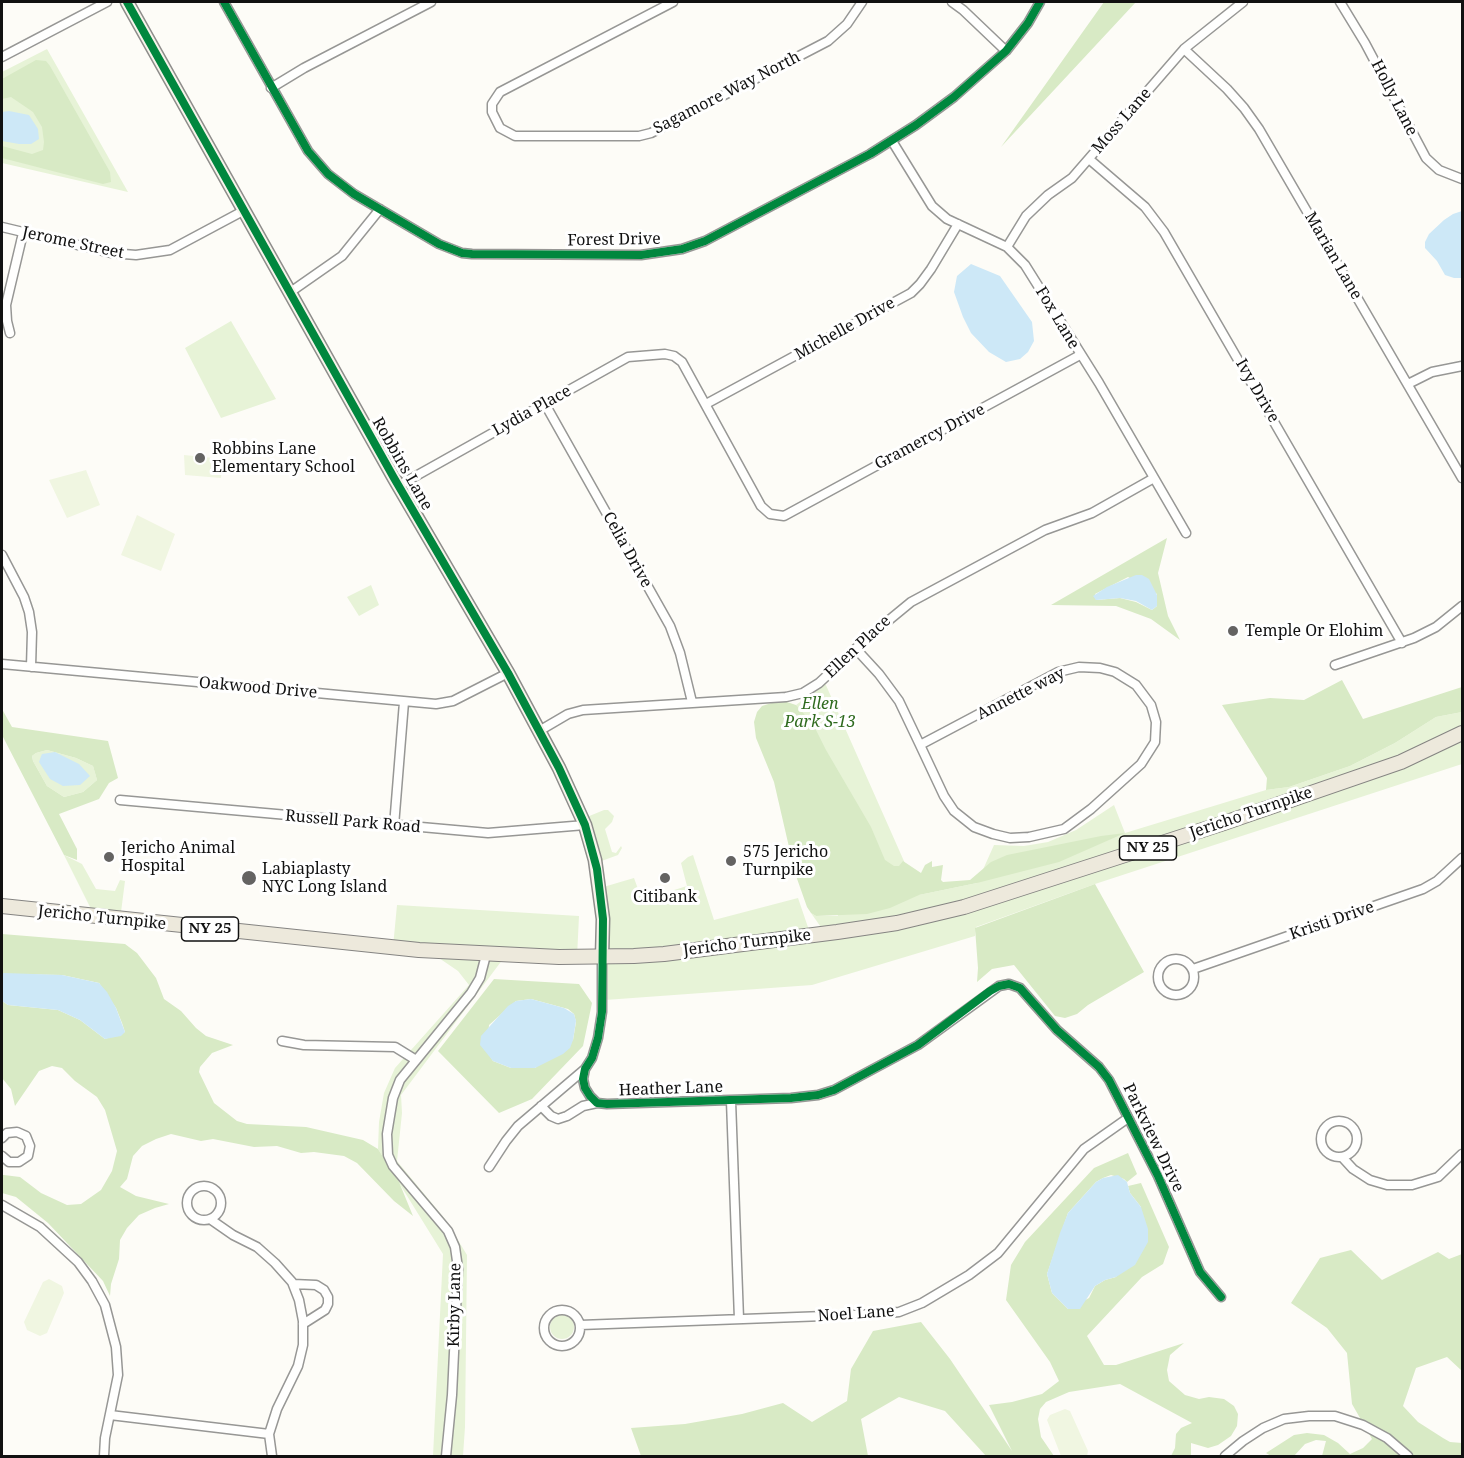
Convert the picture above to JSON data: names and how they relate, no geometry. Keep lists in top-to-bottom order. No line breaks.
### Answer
{"streets":{"main road":["Jericho Turnpike","NY 25"],"street":["Sagamore Way North","Holly Lane","Moss Lane","Forest Drive","Jerome Street","Marian Lane","Fox Lane","Michelle Drive","Ivy Drive","Lydia Place","Gramercy Drive","Robbins Lane","Celia Drive","Ellen Place","Oakwood Drive","Annette way","Russell Park Road","Kristi Drive","Heather Lane","Parkview Drive","Kirby Lane","Noel Lane"]},"crossings":[["Moss Lane","Marian Lane"],["Moss Lane","Fox Lane"],["Moss Lane","Ivy Drive"],["Forest Drive","Fox Lane"],["Jerome Street","Robbins Lane"],["Fox Lane","Michelle Drive"],["Fox Lane","Gramercy Drive"],["Fox Lane","Ellen Place"],["Michelle Drive","Lydia Place"],["Michelle Drive","Gramercy Drive"],["Lydia Place","Gramercy Drive"],["Lydia Place","Robbins Lane"],["Lydia Place","Celia Drive"],["Robbins Lane","Ellen Place"],["Robbins Lane","Oakwood Drive"],["Robbins Lane","Jericho Turnpike"],["Robbins Lane","Russell Park Road"],["Celia Drive","Ellen Place"],["Ellen Place","Annette way"],["Jericho Turnpike","Kirby Lane"],["Heather Lane","Parkview Drive"],["Parkview Drive","Noel Lane"]],"parks":["Ellen Park S-13"],"places":["Robbins Lane Elementary School","Temple Or Elohim","Jericho Animal Hospital","575 Jericho Turnpike","Labiaplasty NYC Long Island","Citibank"]}
